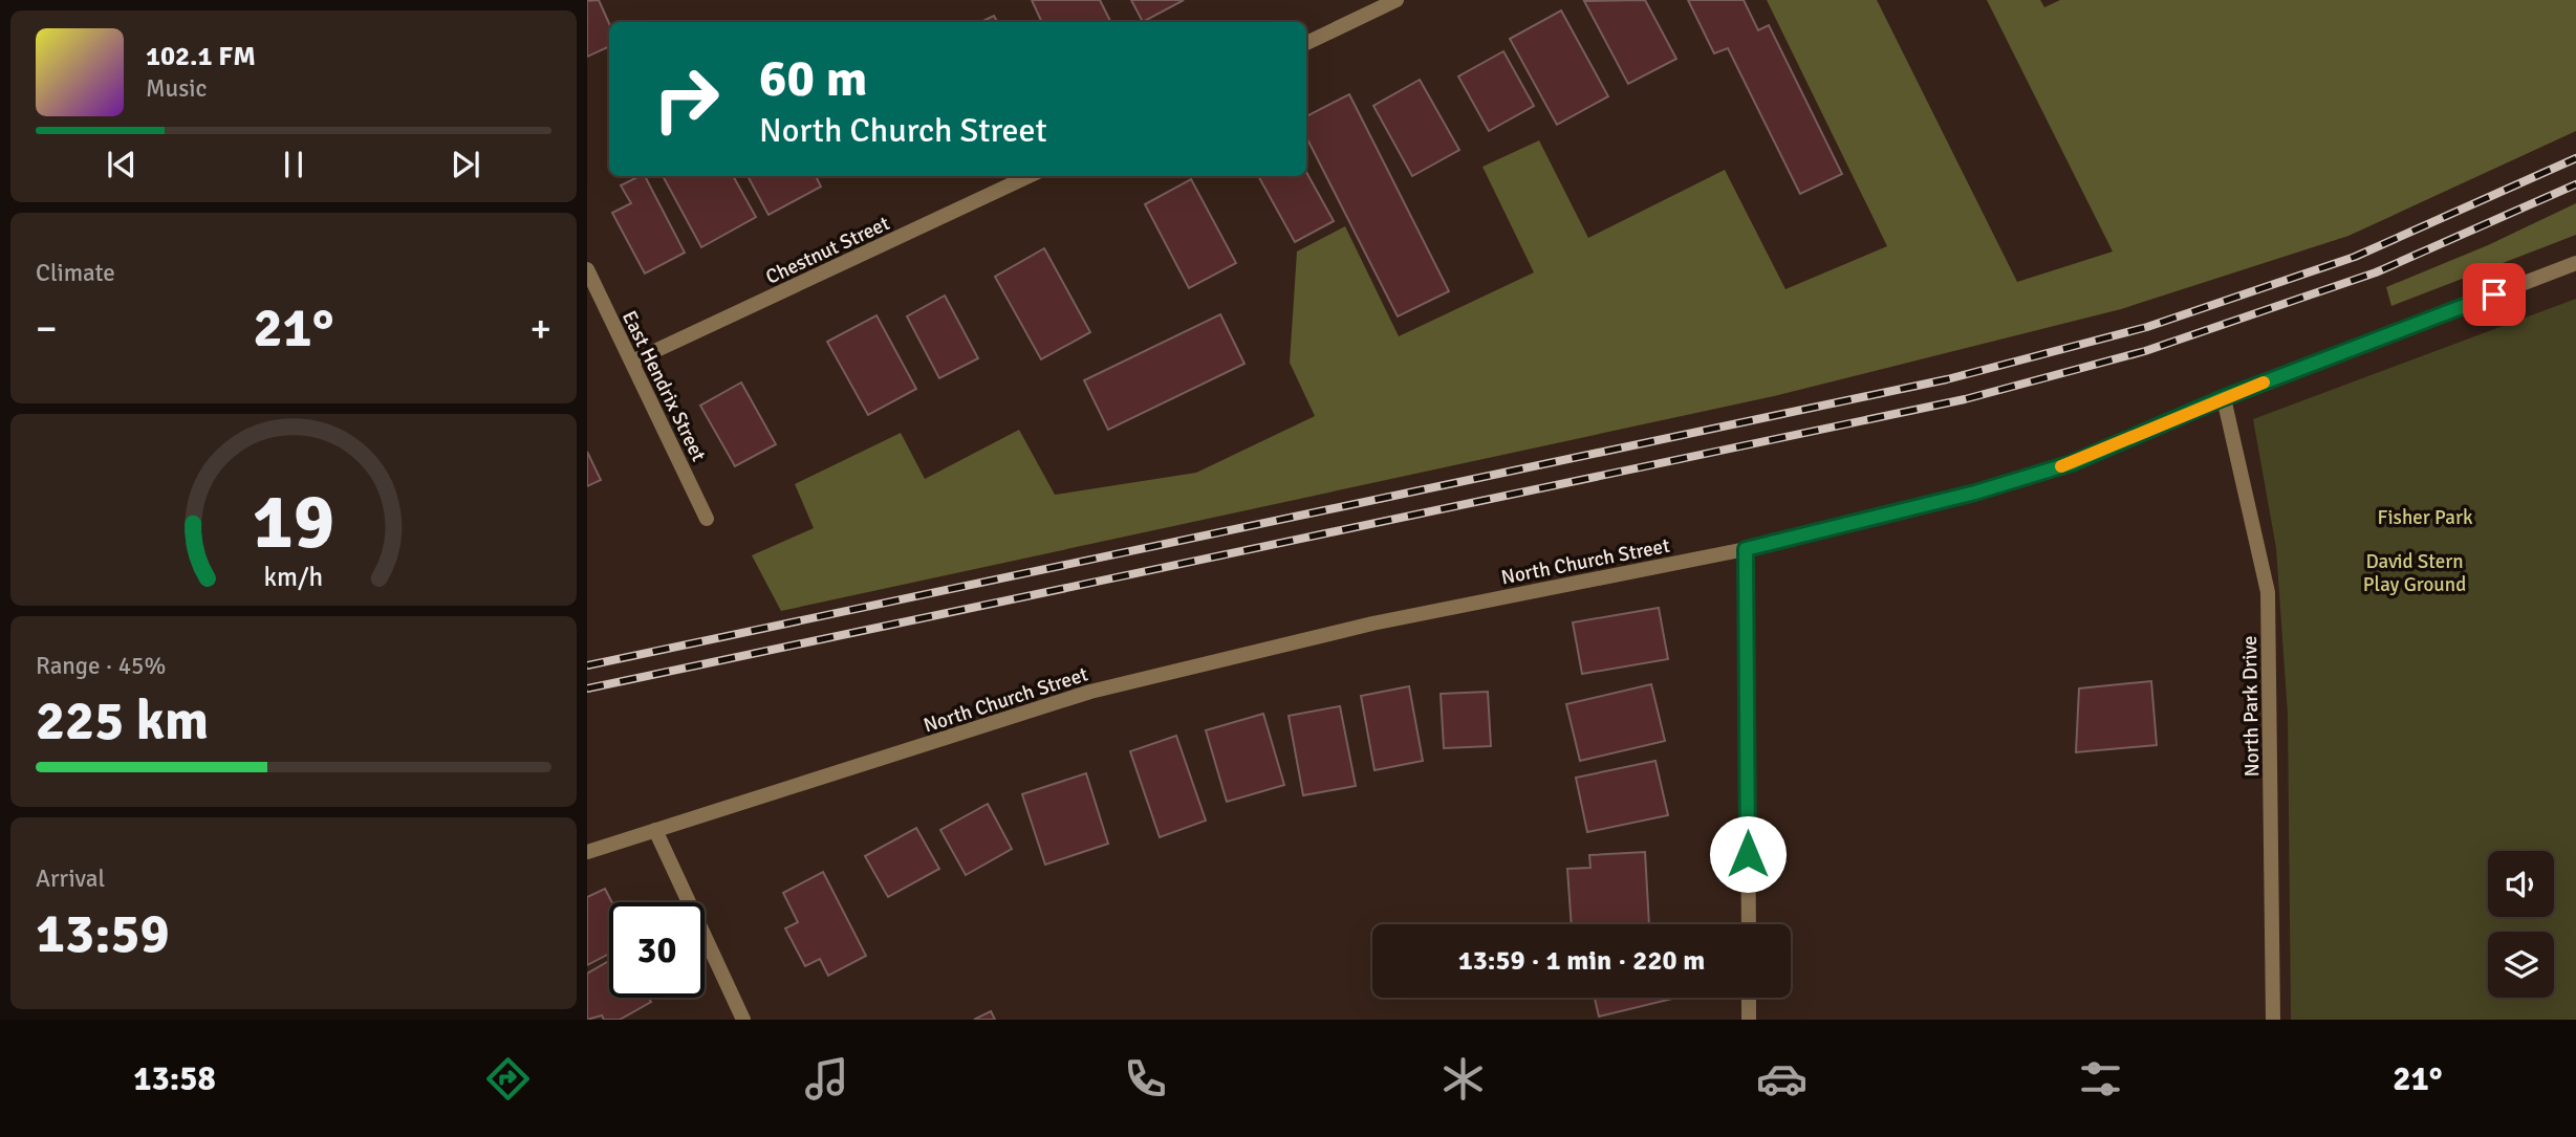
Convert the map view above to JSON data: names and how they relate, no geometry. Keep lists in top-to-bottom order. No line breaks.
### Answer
{"streets":{"street":["Chestnut Street","East Hendrix Street","North Church Street","North Park Drive"]},"crossings":[["Chestnut Street","East Hendrix Street"],["North Church Street","North Park Drive"]],"parks":["Fisher Park","David Stern Play Ground"],"page":{"turn":["60 m","North Church Street"],"song":["102.1 FM","Music"],"tile":["Climate",["Range · 45%","225 km"],["Arrival","13:59"]],"heat":["−","21°","+"],"limit":"30","trip":"13:59 · 1 min · 220 m","tabs":["13:58","21°"],"gauge":["19","km/h"]}}
